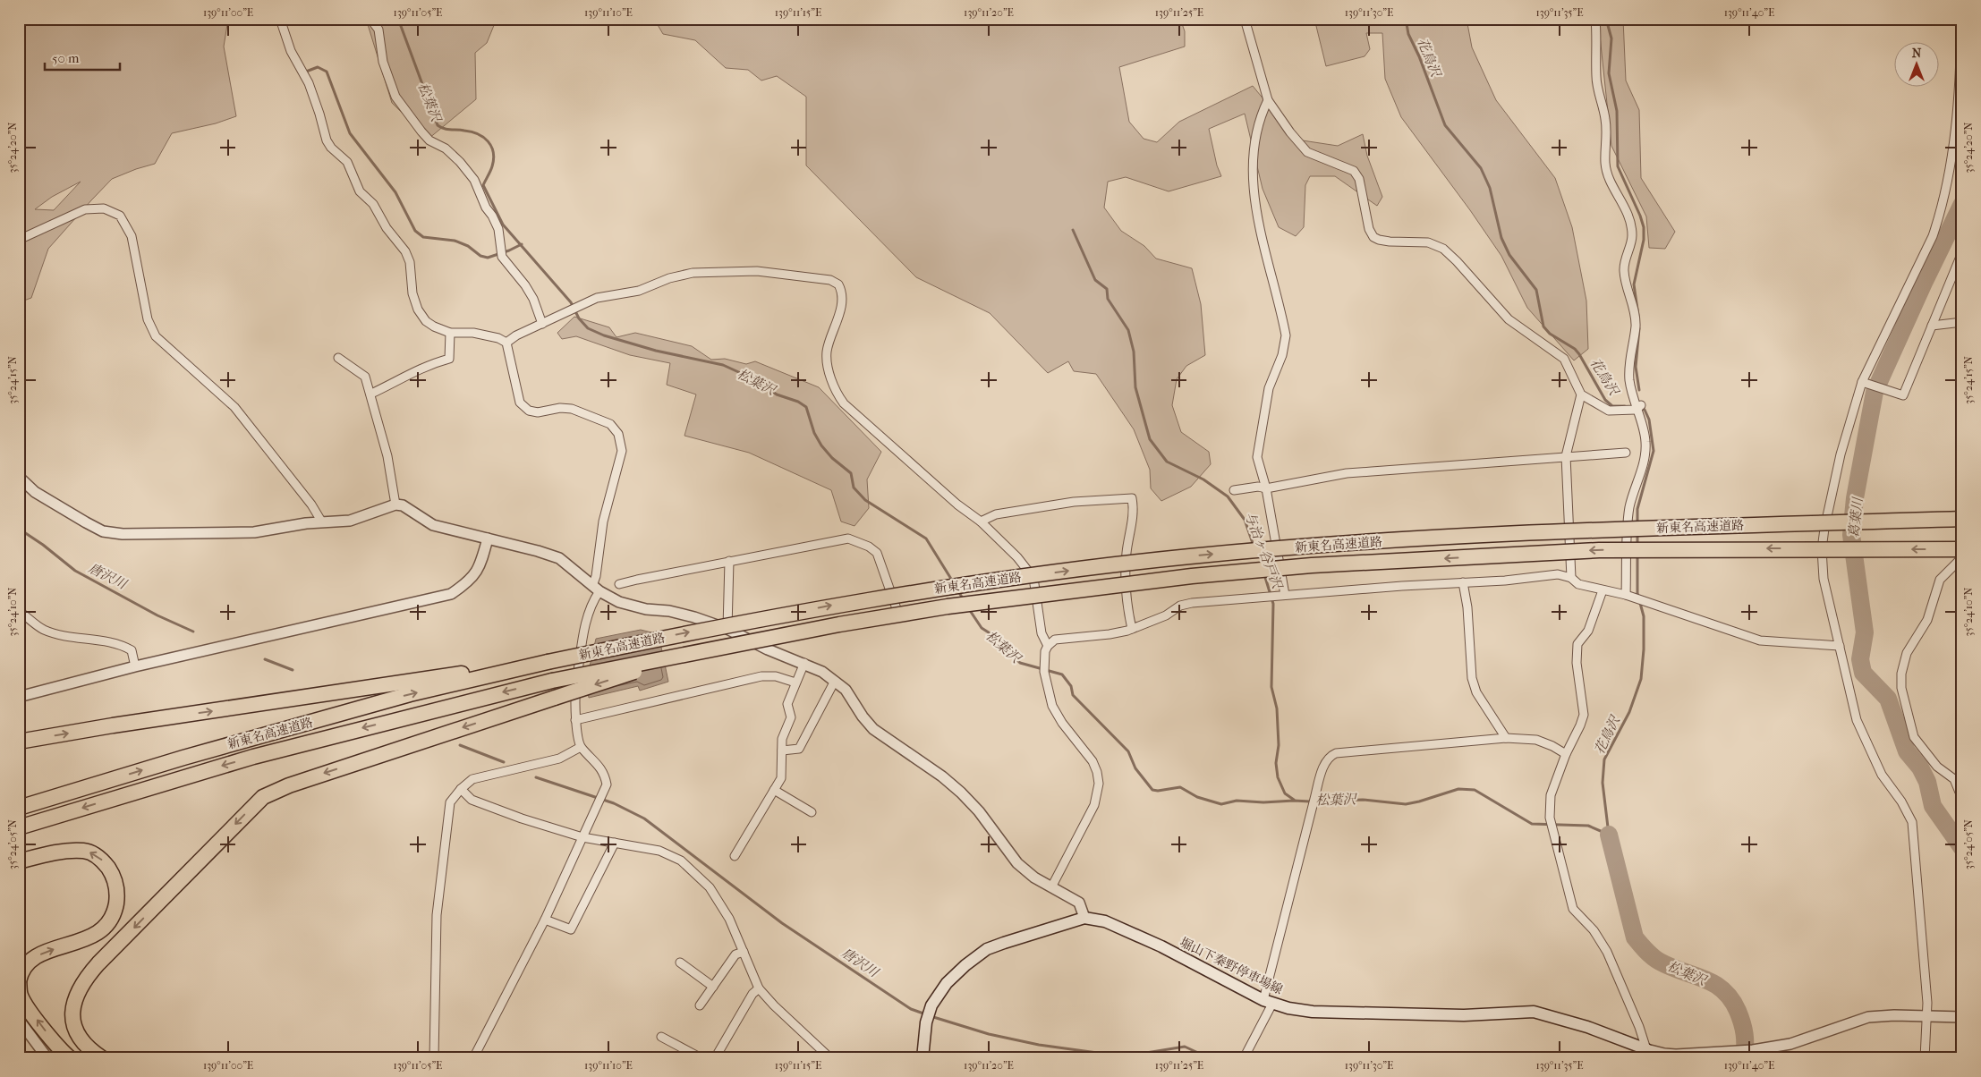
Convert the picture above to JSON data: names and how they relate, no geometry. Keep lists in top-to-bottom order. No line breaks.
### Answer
{"streets":{"highway":["新東名高速道路"],"main road":["堀山下秦野停車場線"]},"water":["花鳥沢","松葉沢","葛葉川","与治ヶ谷戸沢","唐沢川"],"scale_bar":"50 m","north":"top","coordinates":["139°11'00\"E","139°11'05\"E","139°11'10\"E","139°11'15\"E","139°11'20\"E","139°11'25\"E","139°11'30\"E","139°11'35\"E","139°11'40\"E","35°24'20\"N","35°24'15\"N","35°24'10\"N","35°24'05\"N"]}
